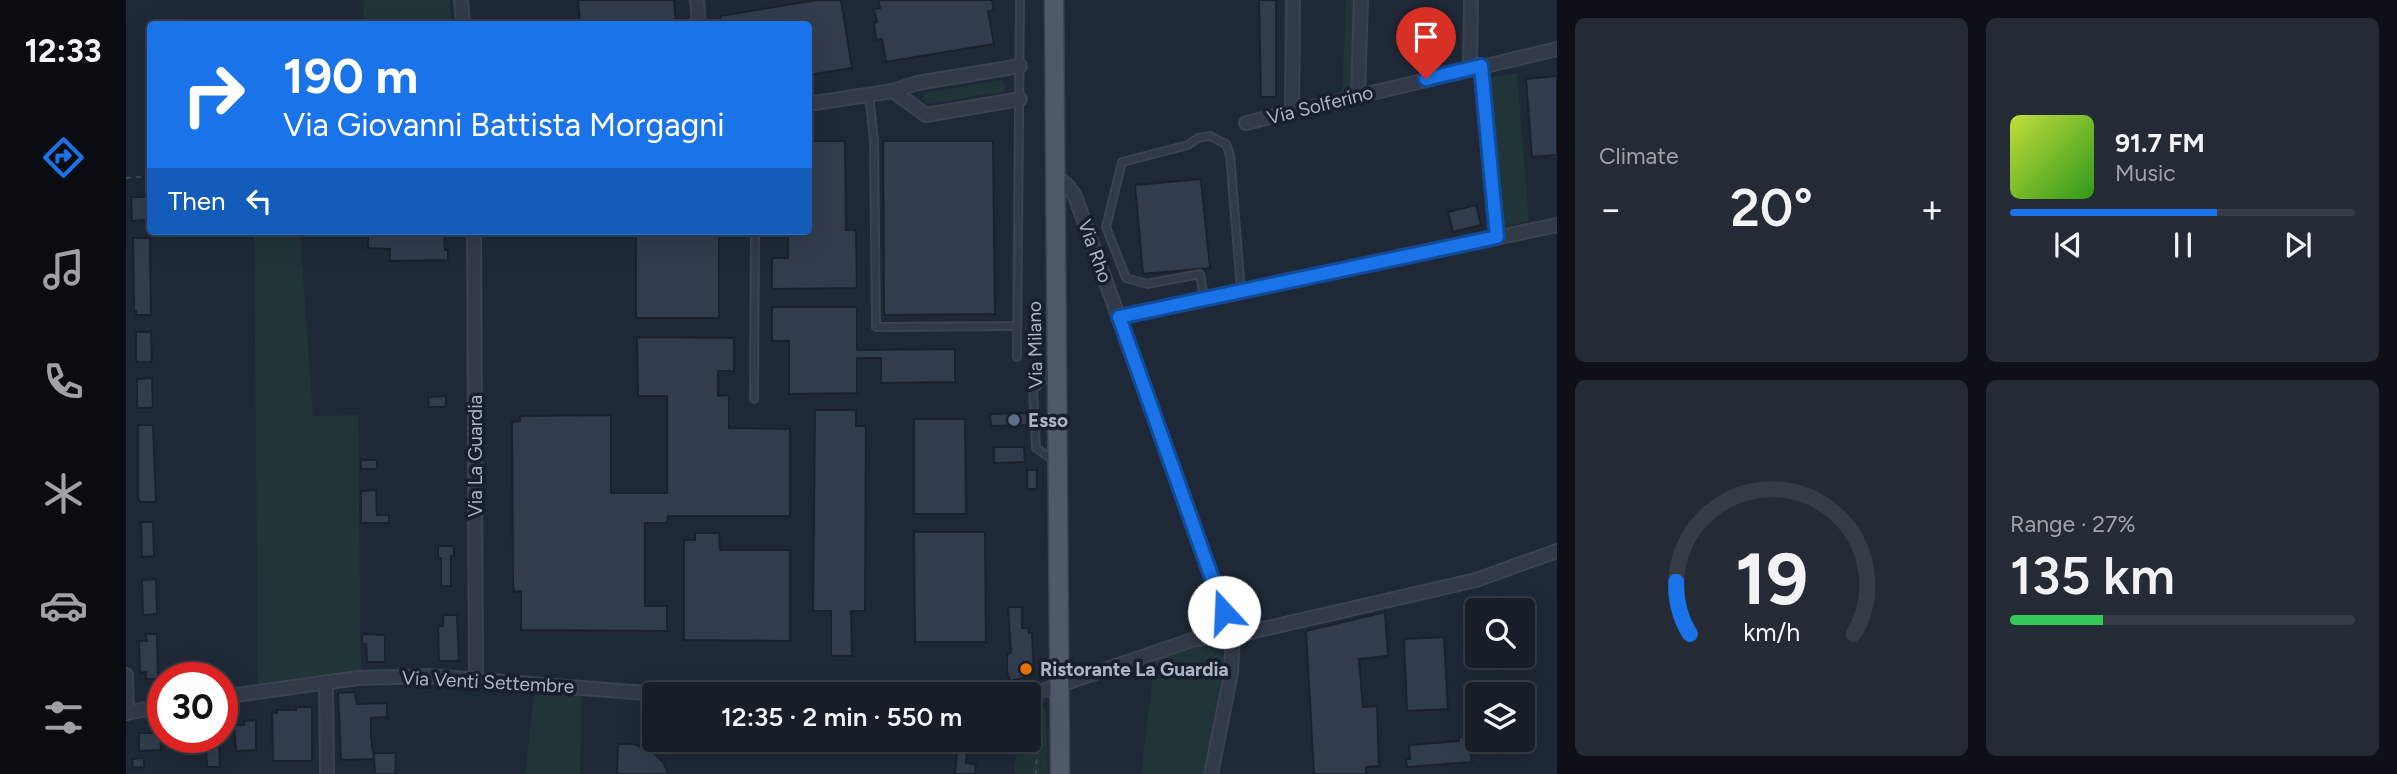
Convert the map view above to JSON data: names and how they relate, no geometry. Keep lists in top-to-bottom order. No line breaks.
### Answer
{"streets":{"main road":["Via Milano"],"street":["Via Solferino","Via Rho","Via La Guardia","Via Venti Settembre"]},"crossings":[["Via Rho","Via Milano"],["Via La Guardia","Via Venti Settembre"]],"places":["Esso","Ristorante La Guardia"],"page":{"tabs":"12:33","tile":["Climate",["Range · 27%","135 km"]],"turn":["190 m","Via Giovanni Battista Morgagni"],"song":["91.7 FM","Music"],"then":"Then","heat":["−","20°","+"],"limit":"30","trip":"12:35 · 2 min · 550 m","gauge":["19","km/h"]}}
